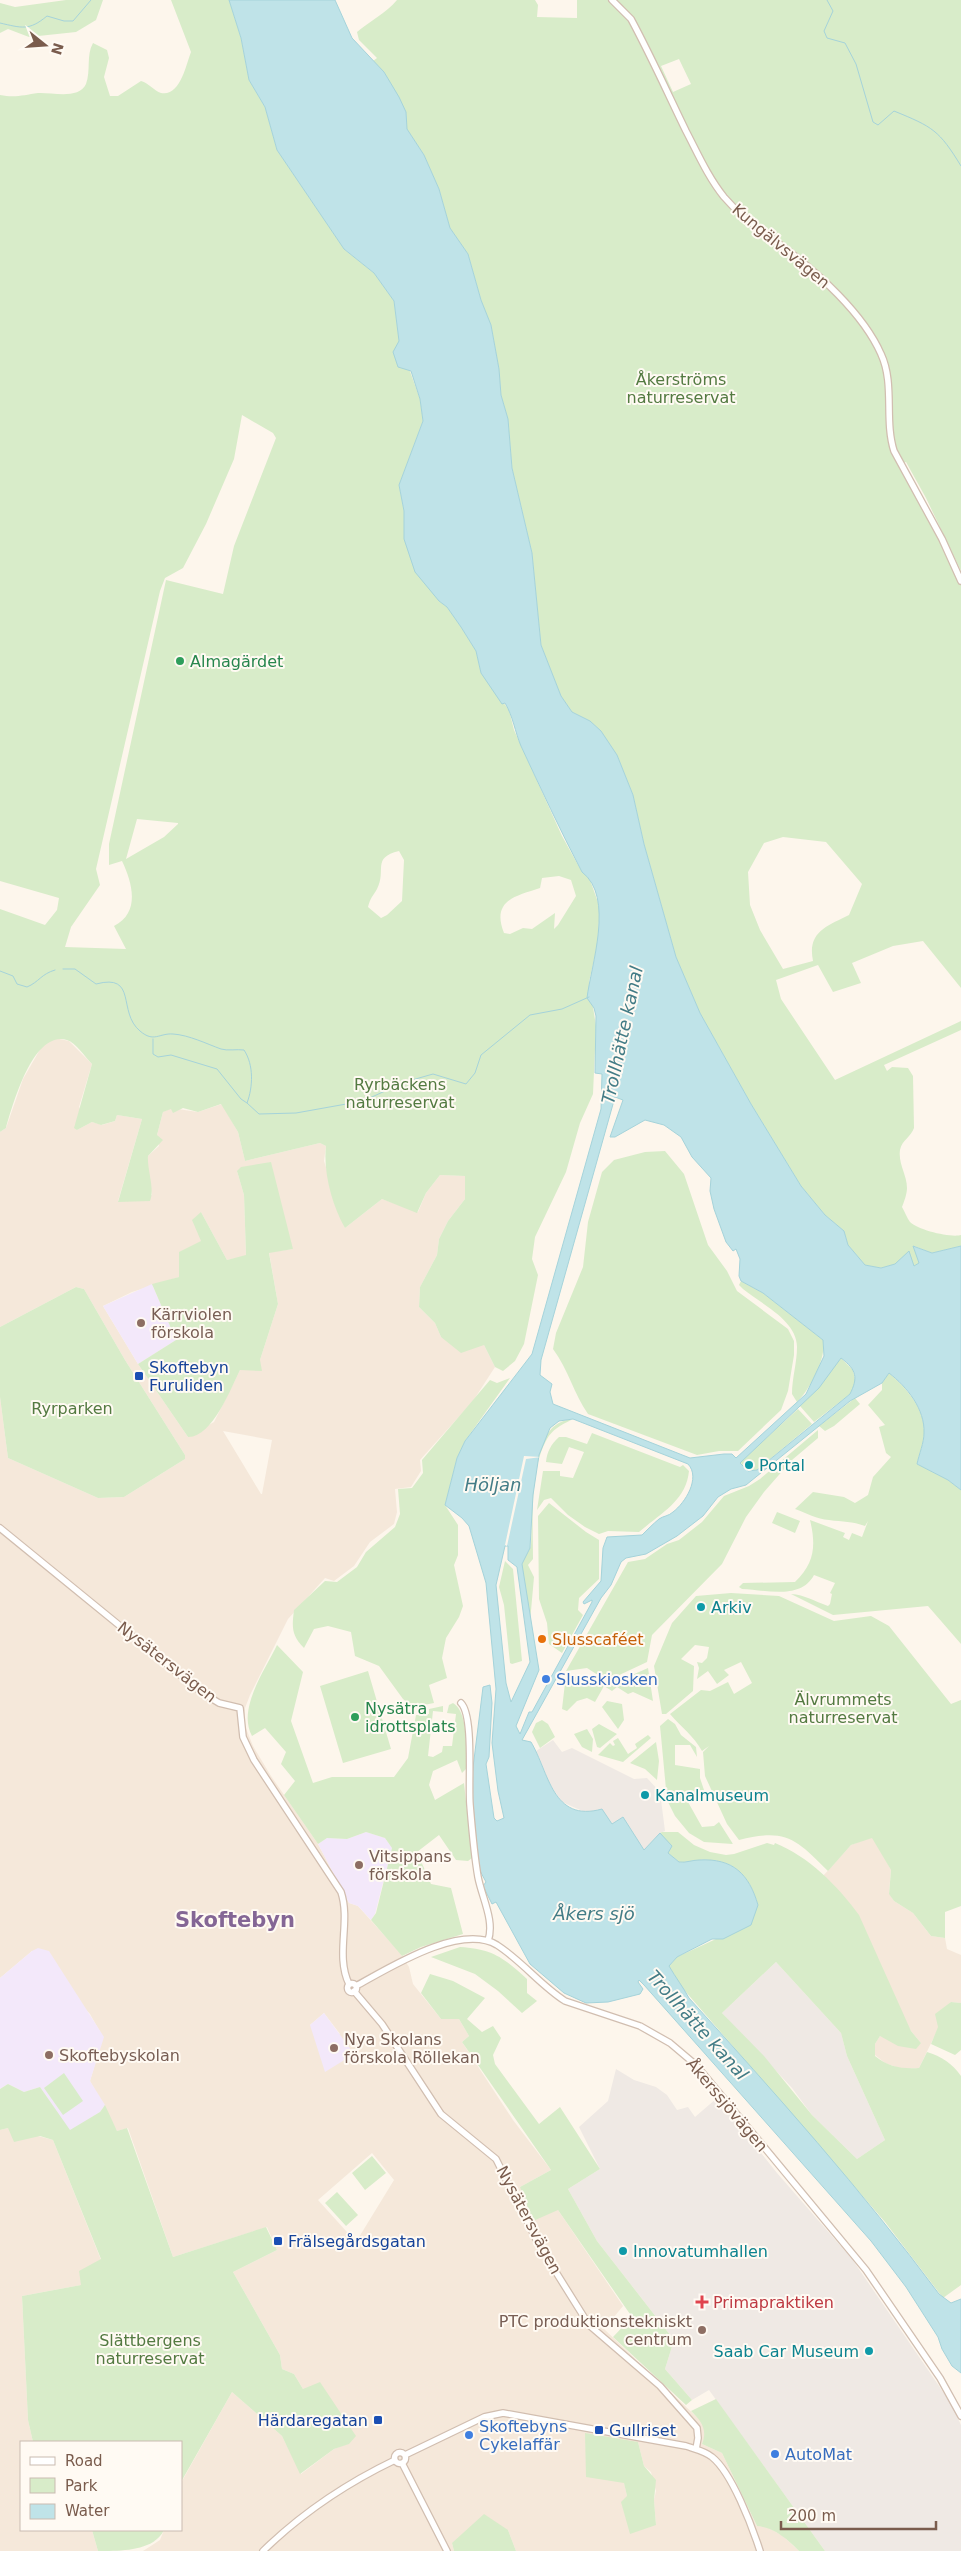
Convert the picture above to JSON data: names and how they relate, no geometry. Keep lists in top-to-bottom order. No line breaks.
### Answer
{"streets":{"street":["Kungälvsvägen","Nysätersvägen","Åkerssjövägen"]},"districts":["Skoftebyn"],"water":["Trollhätte kanal","Höljan","Åkers sjö"],"parks":["Åkerströms naturreservat","Ryrbäckens naturreservat","Ryrparken","Älvrummets naturreservat","Slättbergens naturreservat"],"places":{"other":["Almagärdet","Kärrviolen förskola","Portal","Arkiv","Slusscaféet","Slusskiosken","Nysätra idrottsplats","Kanalmuseum","Vitsippans förskola","Nya Skolans förskola Röllekan","Skoftebyskolan","Innovatumhallen","PTC produktionstekniskt centrum","Saab Car Museum","Skoftebyns Cykelaffär","AutoMat"],"transit":["Skoftebyn Furuliden","Frälsegårdsgatan","Härdaregatan","Gullriset"],"health":["Primapraktiken"]},"legend":["Road","Park","Water"],"scale_bar":"200 m","north":"right"}
